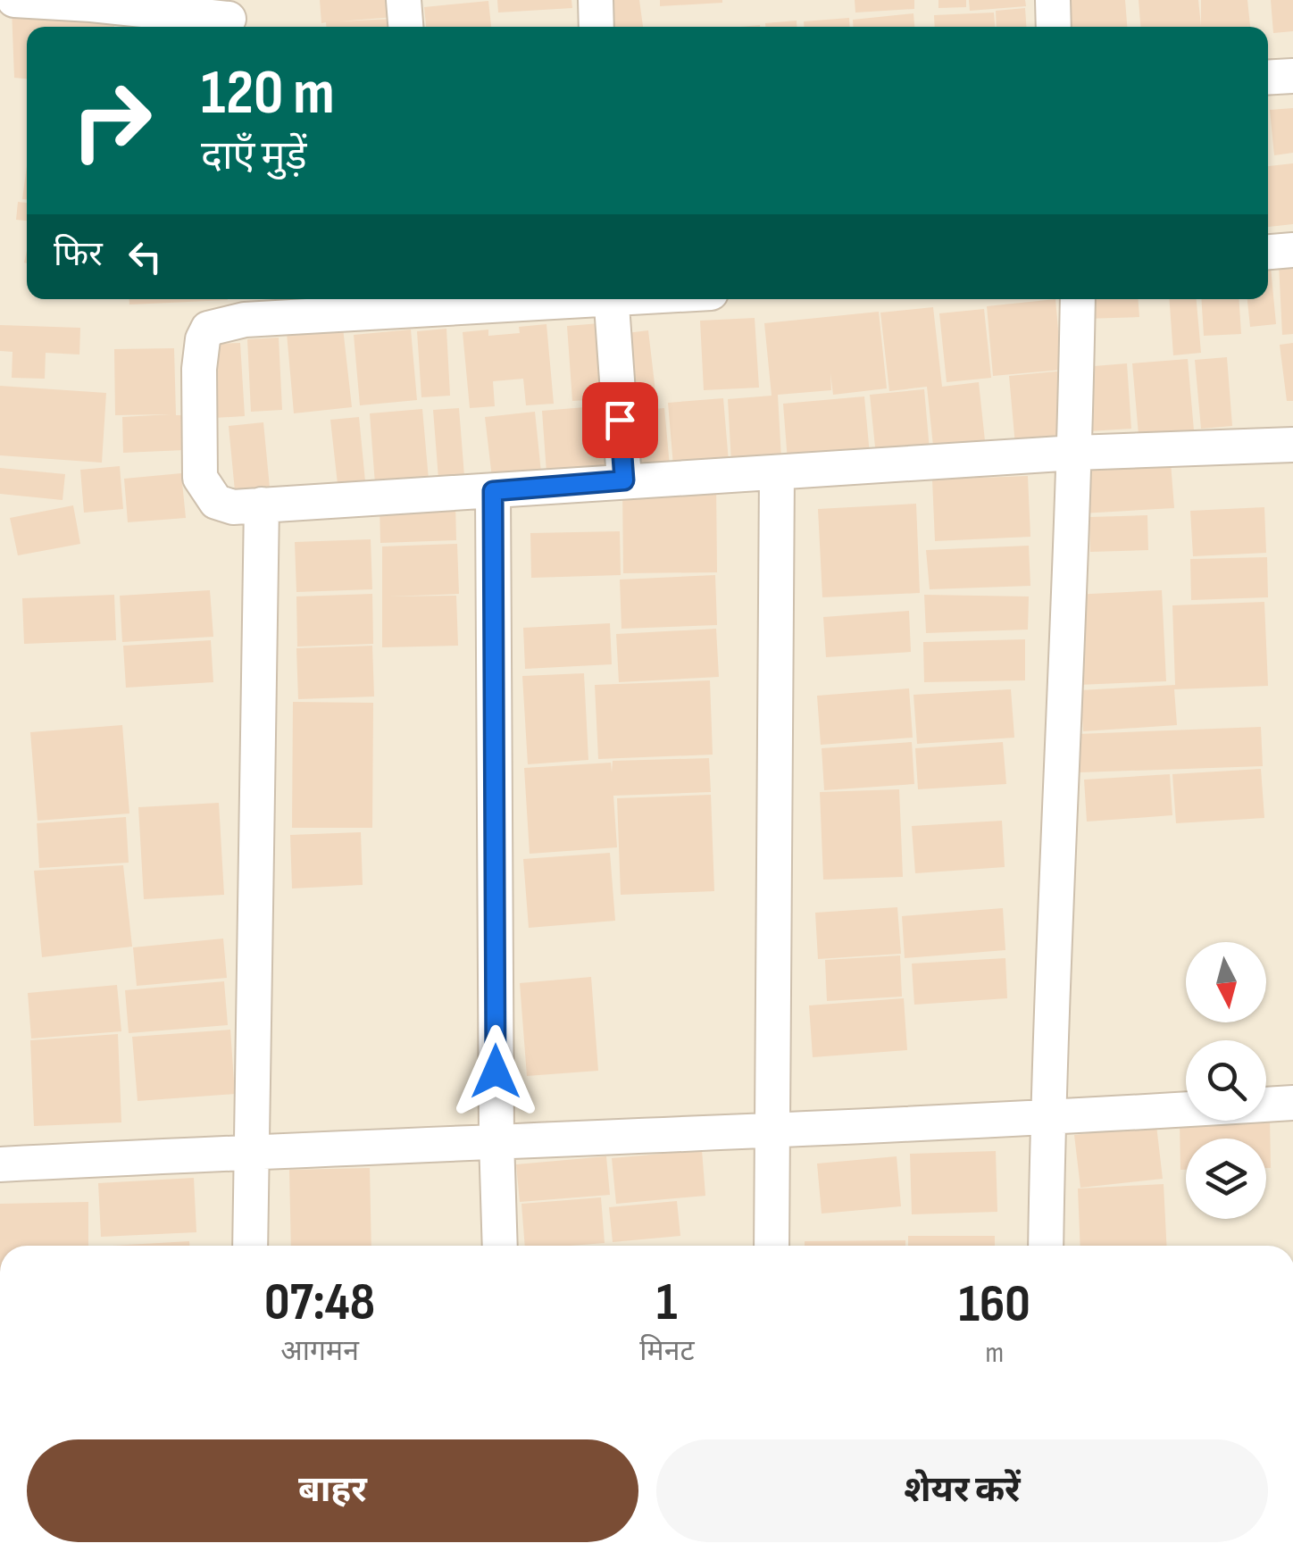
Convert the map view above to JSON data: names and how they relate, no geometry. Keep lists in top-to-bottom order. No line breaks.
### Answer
{"north":"bottom","page":{"turn":["120 m","दाएँ मुड़ें"],"then":"फिर","eta":["07:48","आगमन","1","मिनट","160","m"],"buttons":["बाहर","शेयर करें"]}}
